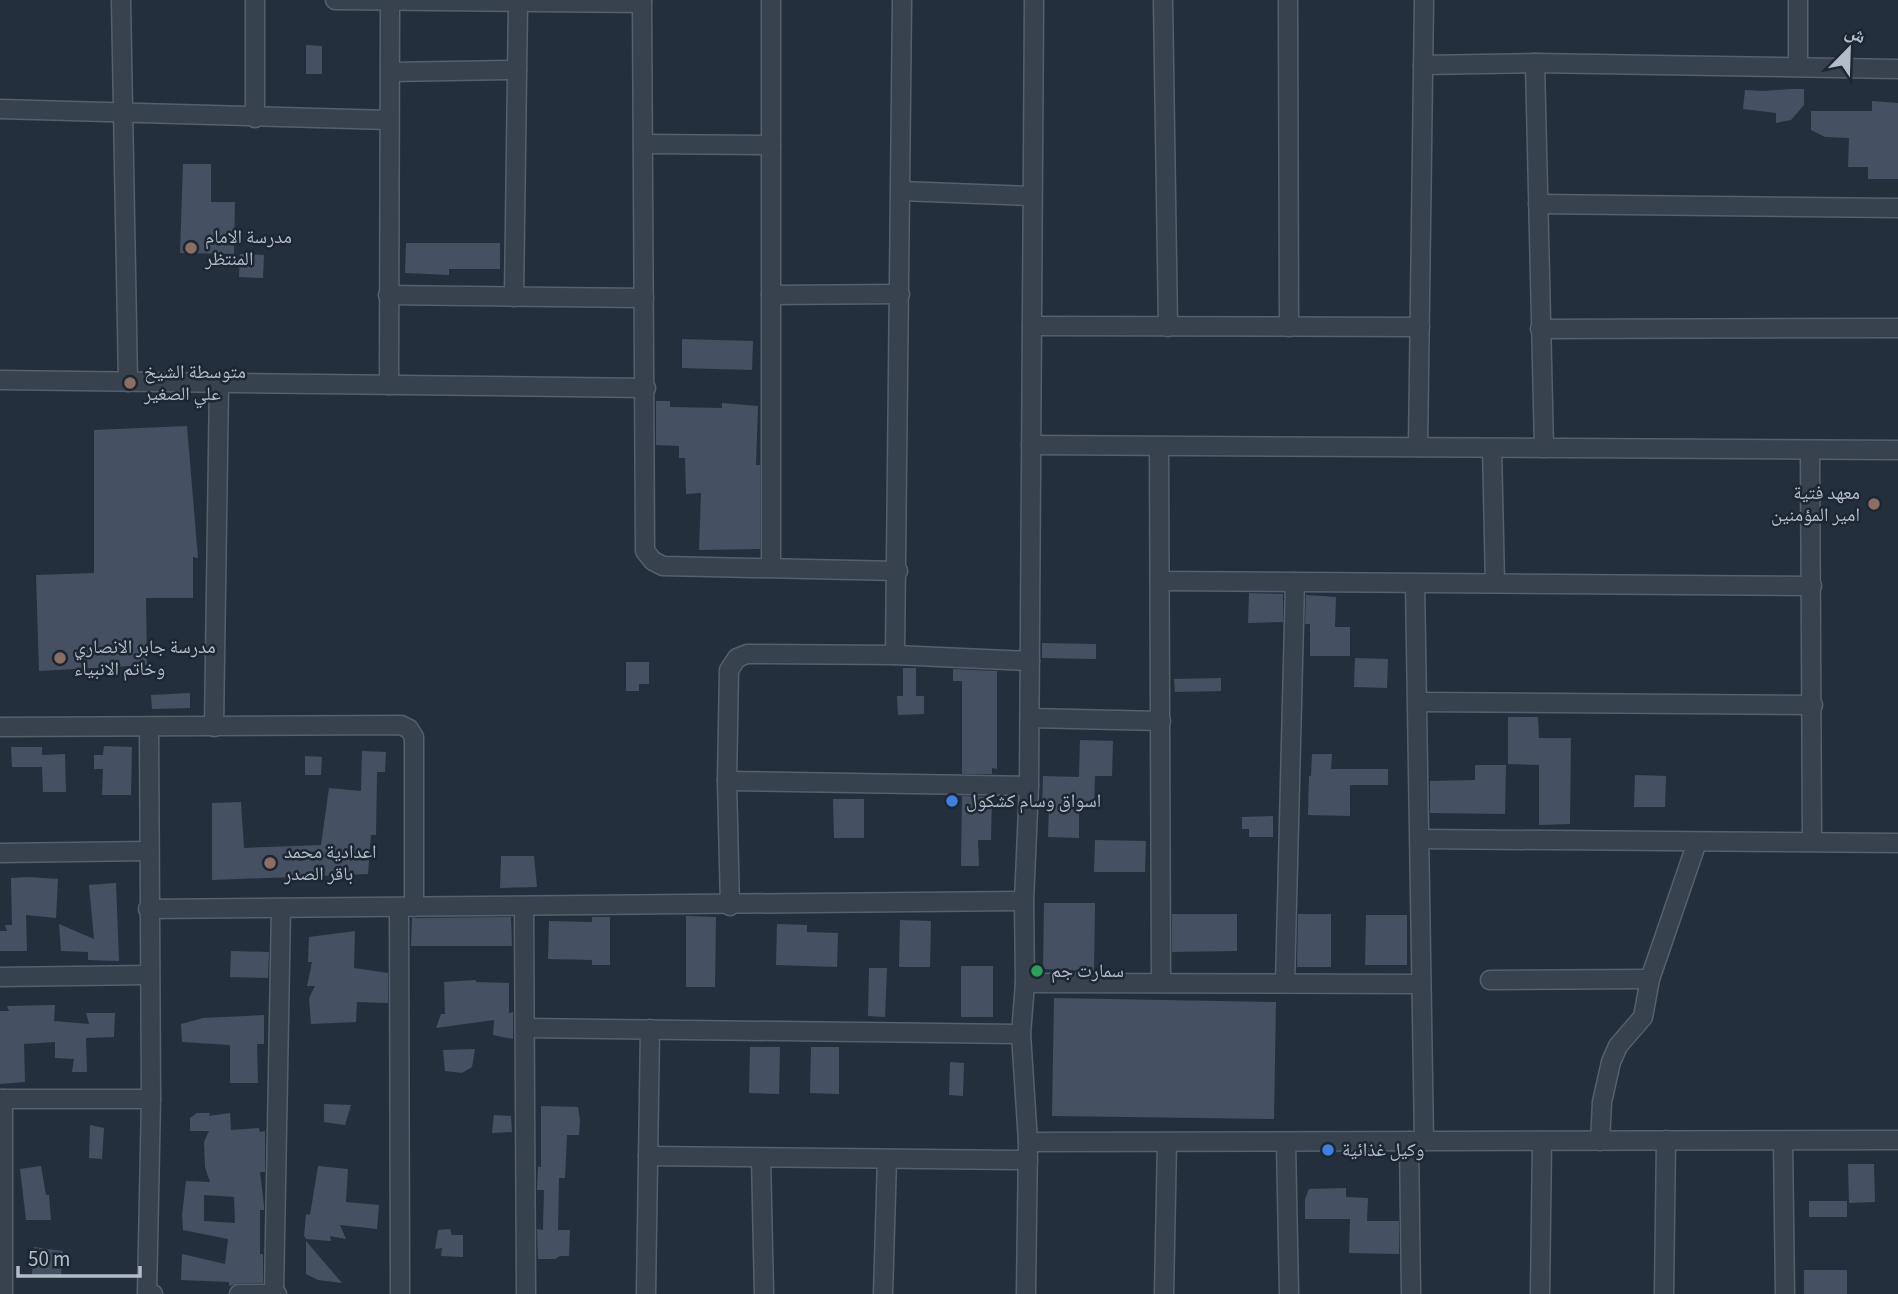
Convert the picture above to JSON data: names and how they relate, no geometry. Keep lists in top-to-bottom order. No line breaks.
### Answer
{"places":["مدرسة الامام المنتظر","متوسطة الشيخ علي الصغير","معهد فتية امير المؤمنين","مدرسة جابر الانصاري وخاتم الانبياء","اسواق وسام كشكول","اعدادية محمد باقر الصدر","سمارت جم","وكيل غذائية"],"scale_bar":"50 m","north":"top right"}
